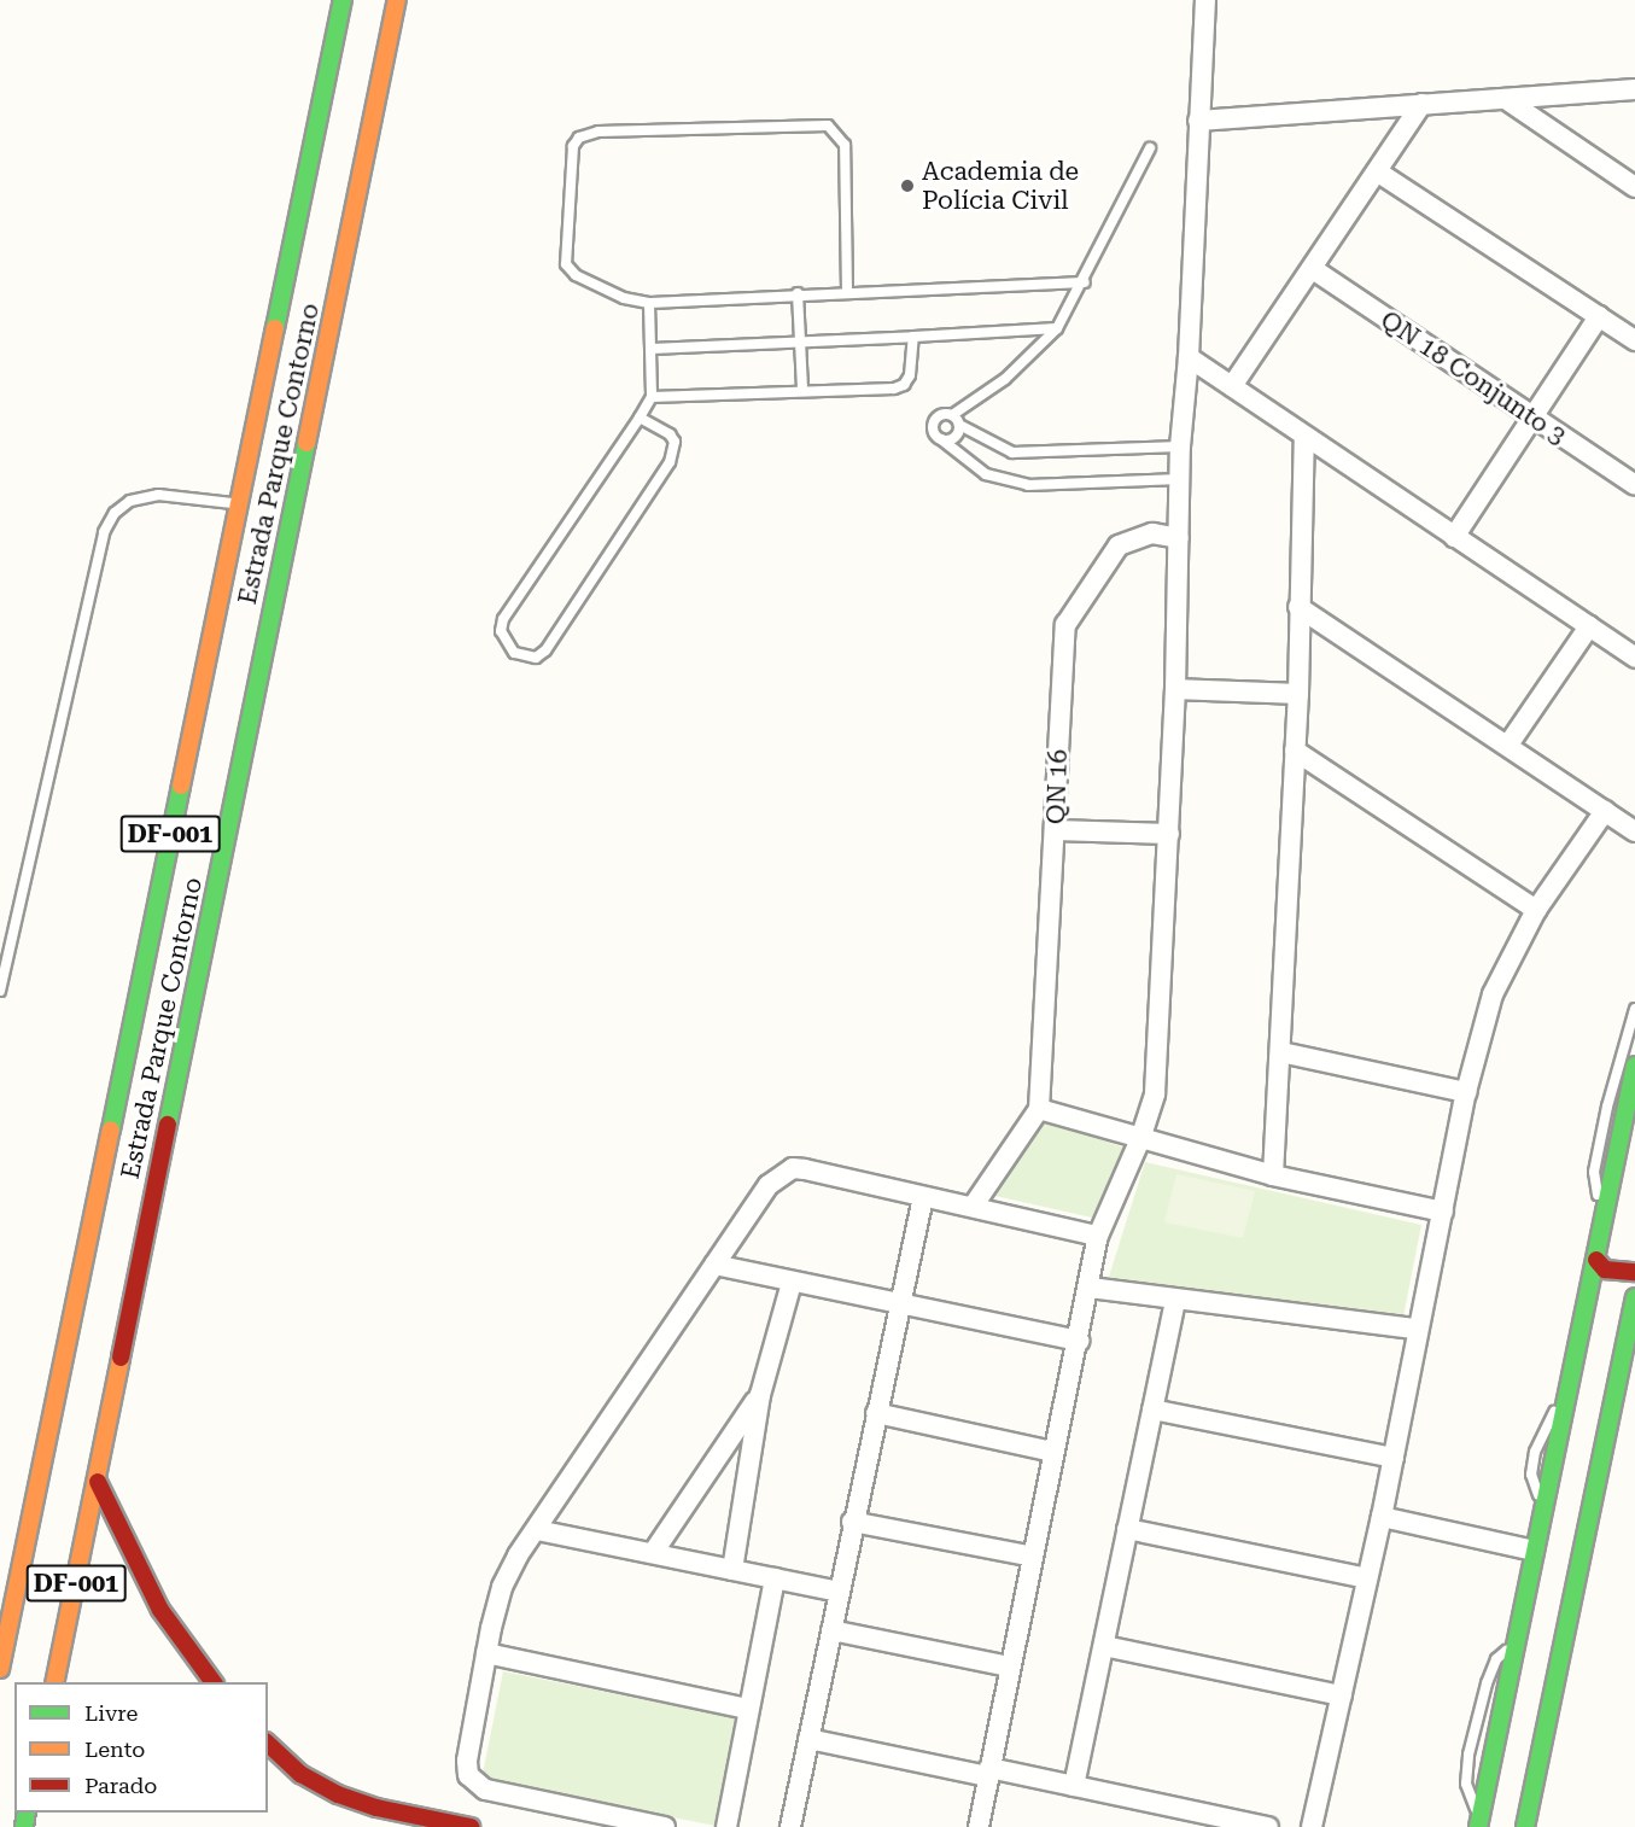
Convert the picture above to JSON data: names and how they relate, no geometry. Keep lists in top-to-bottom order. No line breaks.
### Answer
{"streets":{"main road":["Estrada Parque Contorno","DF-001"],"street":["QN 18 Conjunto 3","QN 16"]},"places":["Academia de Polícia Civil"],"legend":["Livre","Lento","Parado"]}
